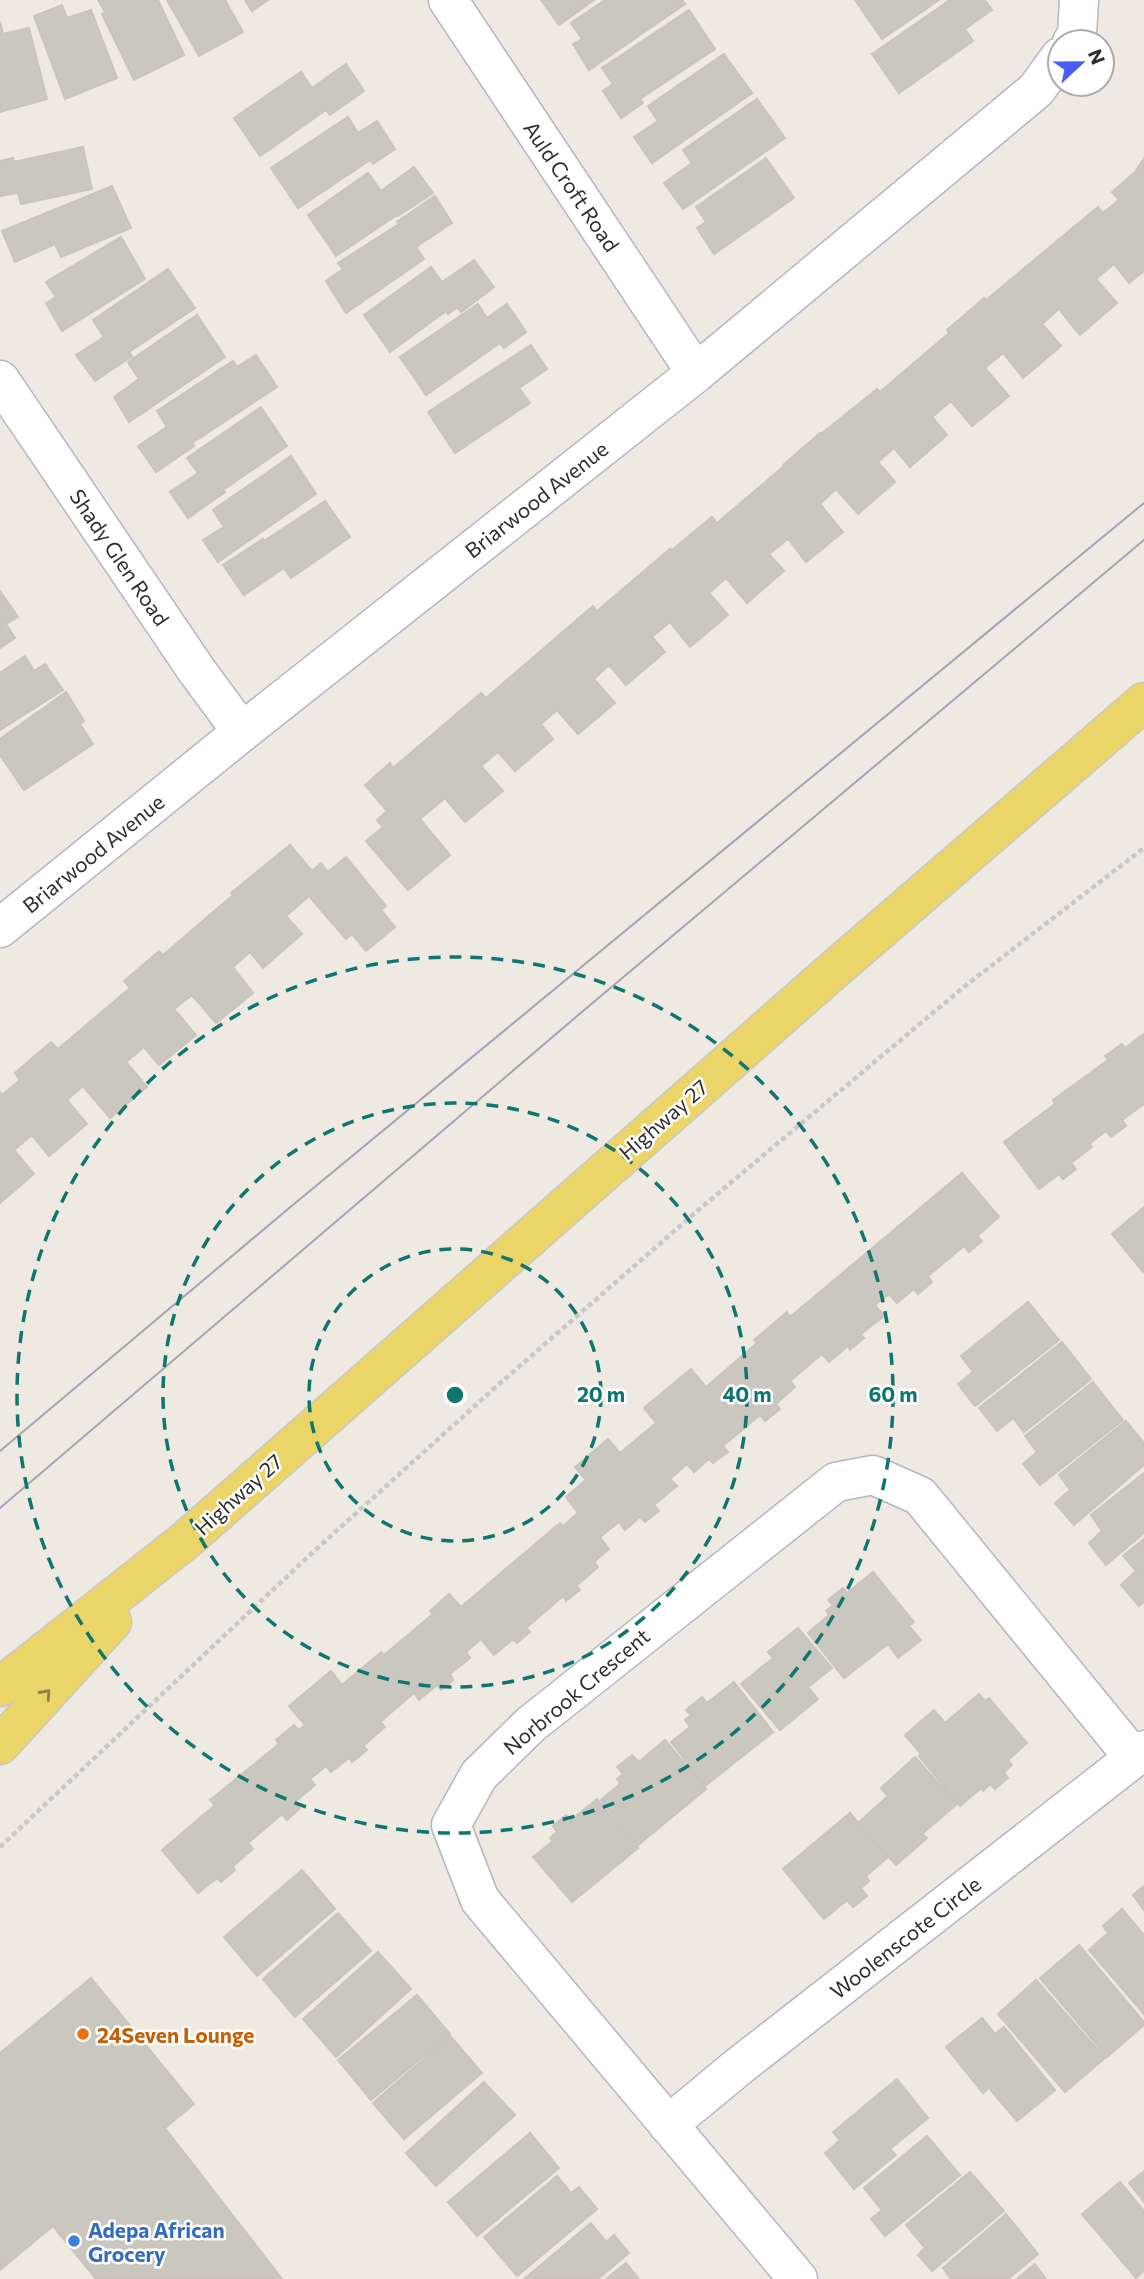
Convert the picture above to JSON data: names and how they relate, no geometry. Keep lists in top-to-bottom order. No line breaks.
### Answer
{"streets":{"main road":["Highway 27"],"street":["Auld Croft Road","Briarwood Avenue","Shady Glen Road","Norbrook Crescent","Woolenscote Circle"]},"crossings":[["Auld Croft Road","Briarwood Avenue"],["Briarwood Avenue","Shady Glen Road"],["Norbrook Crescent","Woolenscote Circle"]],"places":["24Seven Lounge","Adepa African Grocery"],"north":"right","rings":["20 m","40 m","60 m"]}
